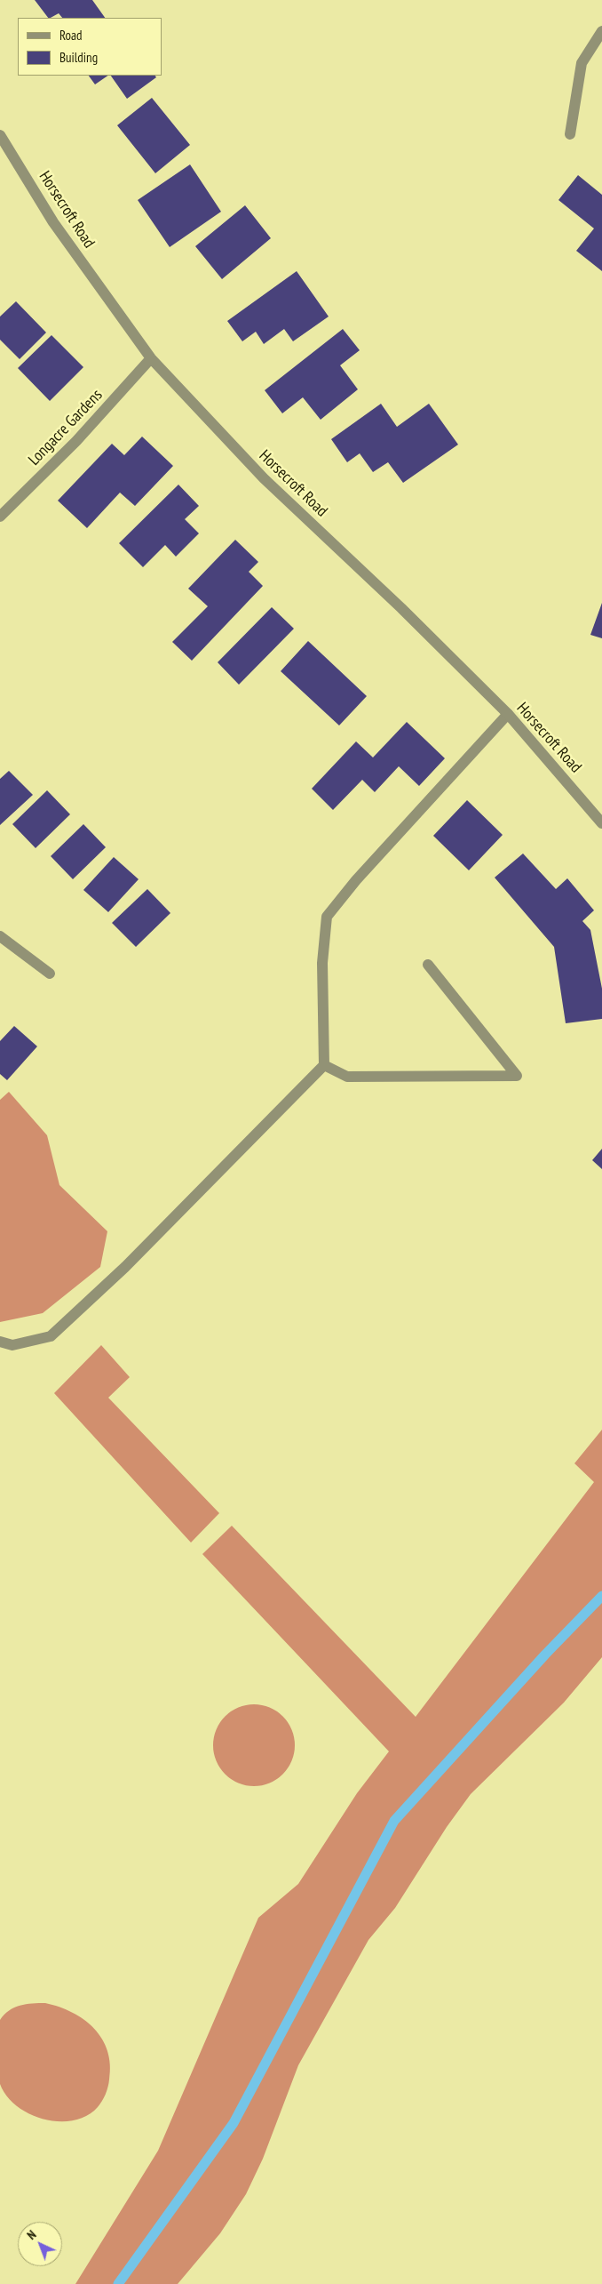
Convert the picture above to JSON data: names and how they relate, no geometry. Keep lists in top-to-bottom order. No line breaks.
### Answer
{"streets":{"street":["Horsecroft Road","Longacre Gardens"]},"crossings":[["Horsecroft Road","Longacre Gardens"]],"legend":["Road","Building"],"north":"top left"}
